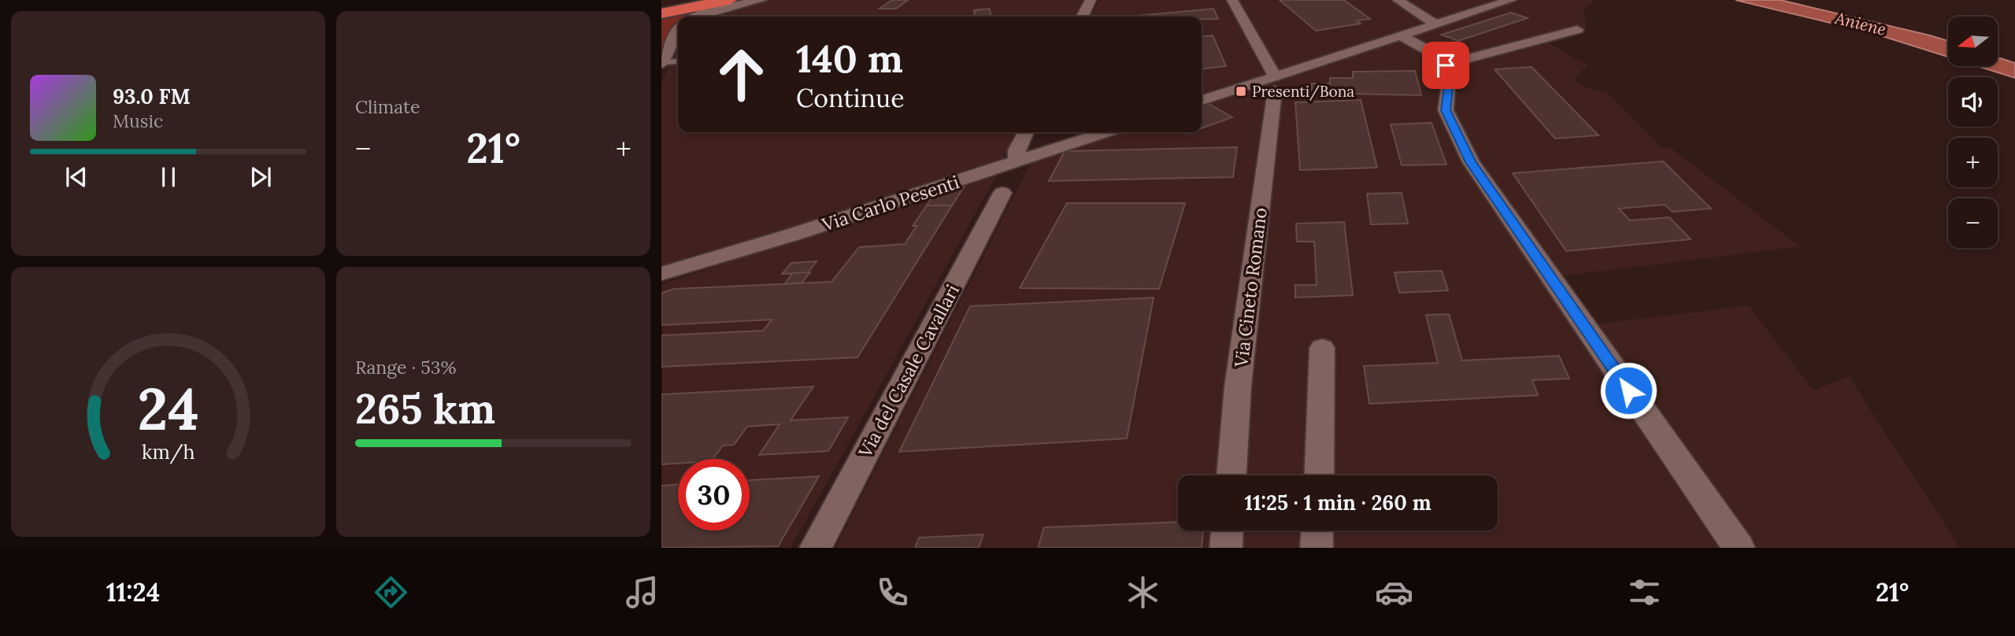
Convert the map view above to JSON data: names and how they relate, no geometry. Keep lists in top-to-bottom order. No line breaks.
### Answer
{"streets":{"street":["Via Carlo Pesenti","Via Cineto Romano","Via del Casale Cavallari"]},"water":["Aniene"],"places":{"transit":["Presenti/Bona"]},"north":"left","page":{"tile":["Climate",["Range · 53%","265 km"]],"map_buttons":["+","−"],"turn":["140 m","Continue"],"song":["93.0 FM","Music"],"heat":["−","21°","+"],"limit":"30","trip":"11:25 · 1 min · 260 m","tabs":["11:24","21°"],"gauge":["24","km/h"]}}
